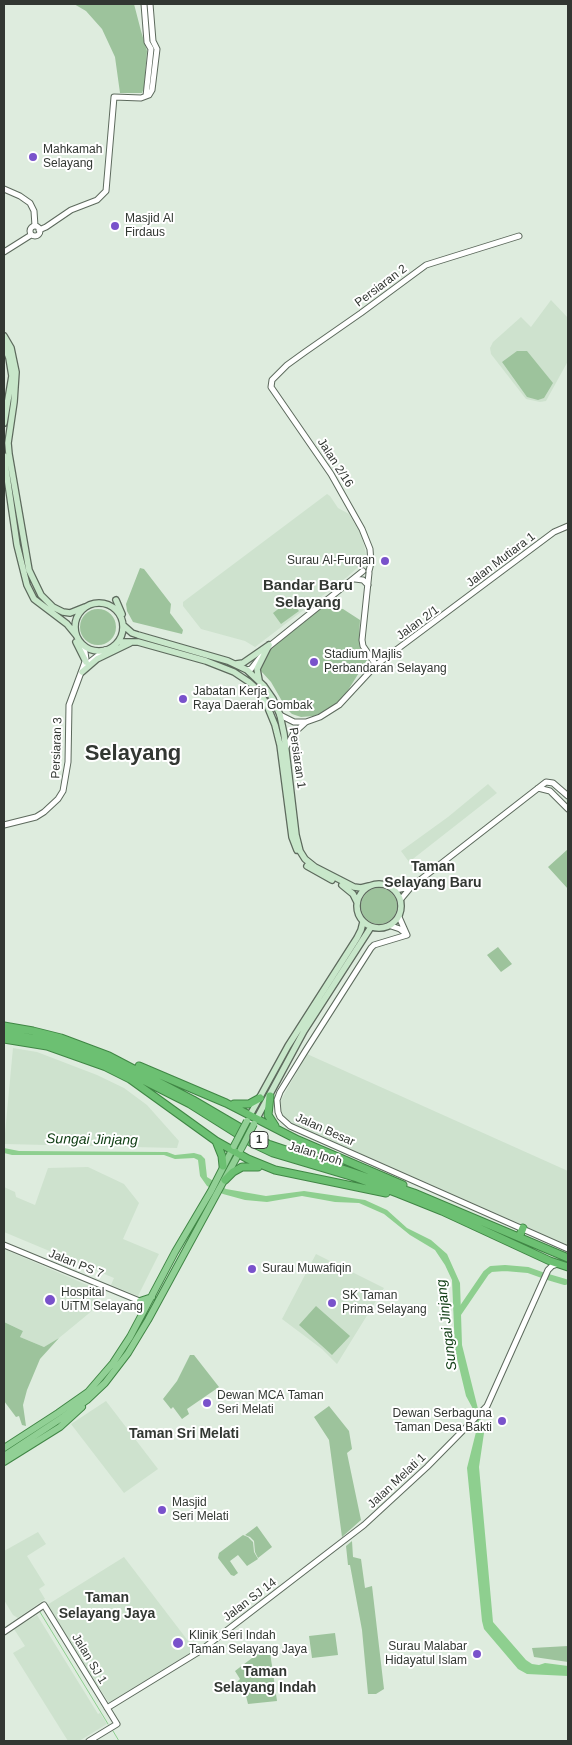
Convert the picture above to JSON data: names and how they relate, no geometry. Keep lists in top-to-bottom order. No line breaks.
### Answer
{"streets":{"highway":["1","Jalan Ipoh"],"main road":["Persiaran 1"],"street":["Persiaran 2","Jalan 2/16","Jalan Mutiara 1","Jalan 2/1","Persiaran 3","Jalan Besar","Jalan PS 7","Jalan Melati 1","Jalan SJ 14","Jalan SJ 1"]},"crossings":[["Persiaran 2","Jalan 2/16"],["Jalan Mutiara 1","Jalan 2/1"],["Jalan 2/1","Persiaran 1"],["Persiaran 3","Persiaran 1"],["Jalan Melati 1","Jalan SJ 14"],["Jalan SJ 14","Jalan SJ 1"]],"districts":["Bandar Baru Selayang","Selayang","Taman Selayang Baru","Taman Sri Melati","Taman Selayang Jaya","Taman Selayang Indah"],"water":["Sungai Jinjang"],"places":["Mahkamah Selayang","Masjid Al Firdaus","Surau Al-Furqan","Stadium Majlis Perbandaran Selayang","Jabatan Kerja Raya Daerah Gombak","Surau Muwafiqin","Hospital UiTM Selayang","SK Taman Prima Selayang","Dewan MCA Taman Seri Melati","Dewan Serbaguna Taman Desa Bakti","Masjid Seri Melati","Klinik Seri Indah Taman Selayang Jaya","Surau Malabar Hidayatul Islam"]}
